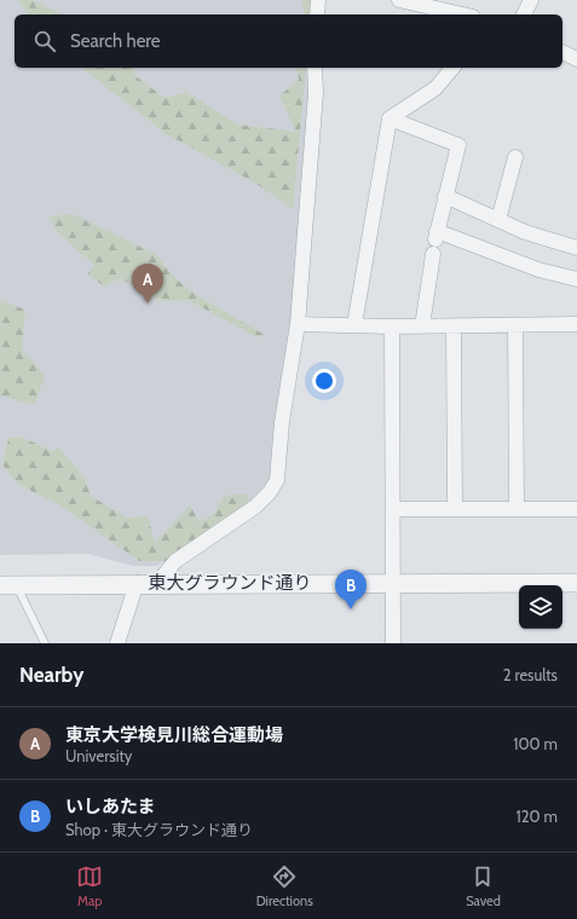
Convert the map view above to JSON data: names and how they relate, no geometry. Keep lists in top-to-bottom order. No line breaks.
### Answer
{"streets":{"street":["東大グラウンド通り"]},"page":{"search":"Search here","pins":["A","B"],"heading":["Nearby","2 results"],"list":[{"mark":"A","name":"東京大学検見川総合運動場","note":"University","value":"100 m"},{"mark":"B","name":"いしあたま","note":"Shop · 東大グラウンド通り","value":"120 m"}],"nav":["Map","Directions","Saved"]}}
